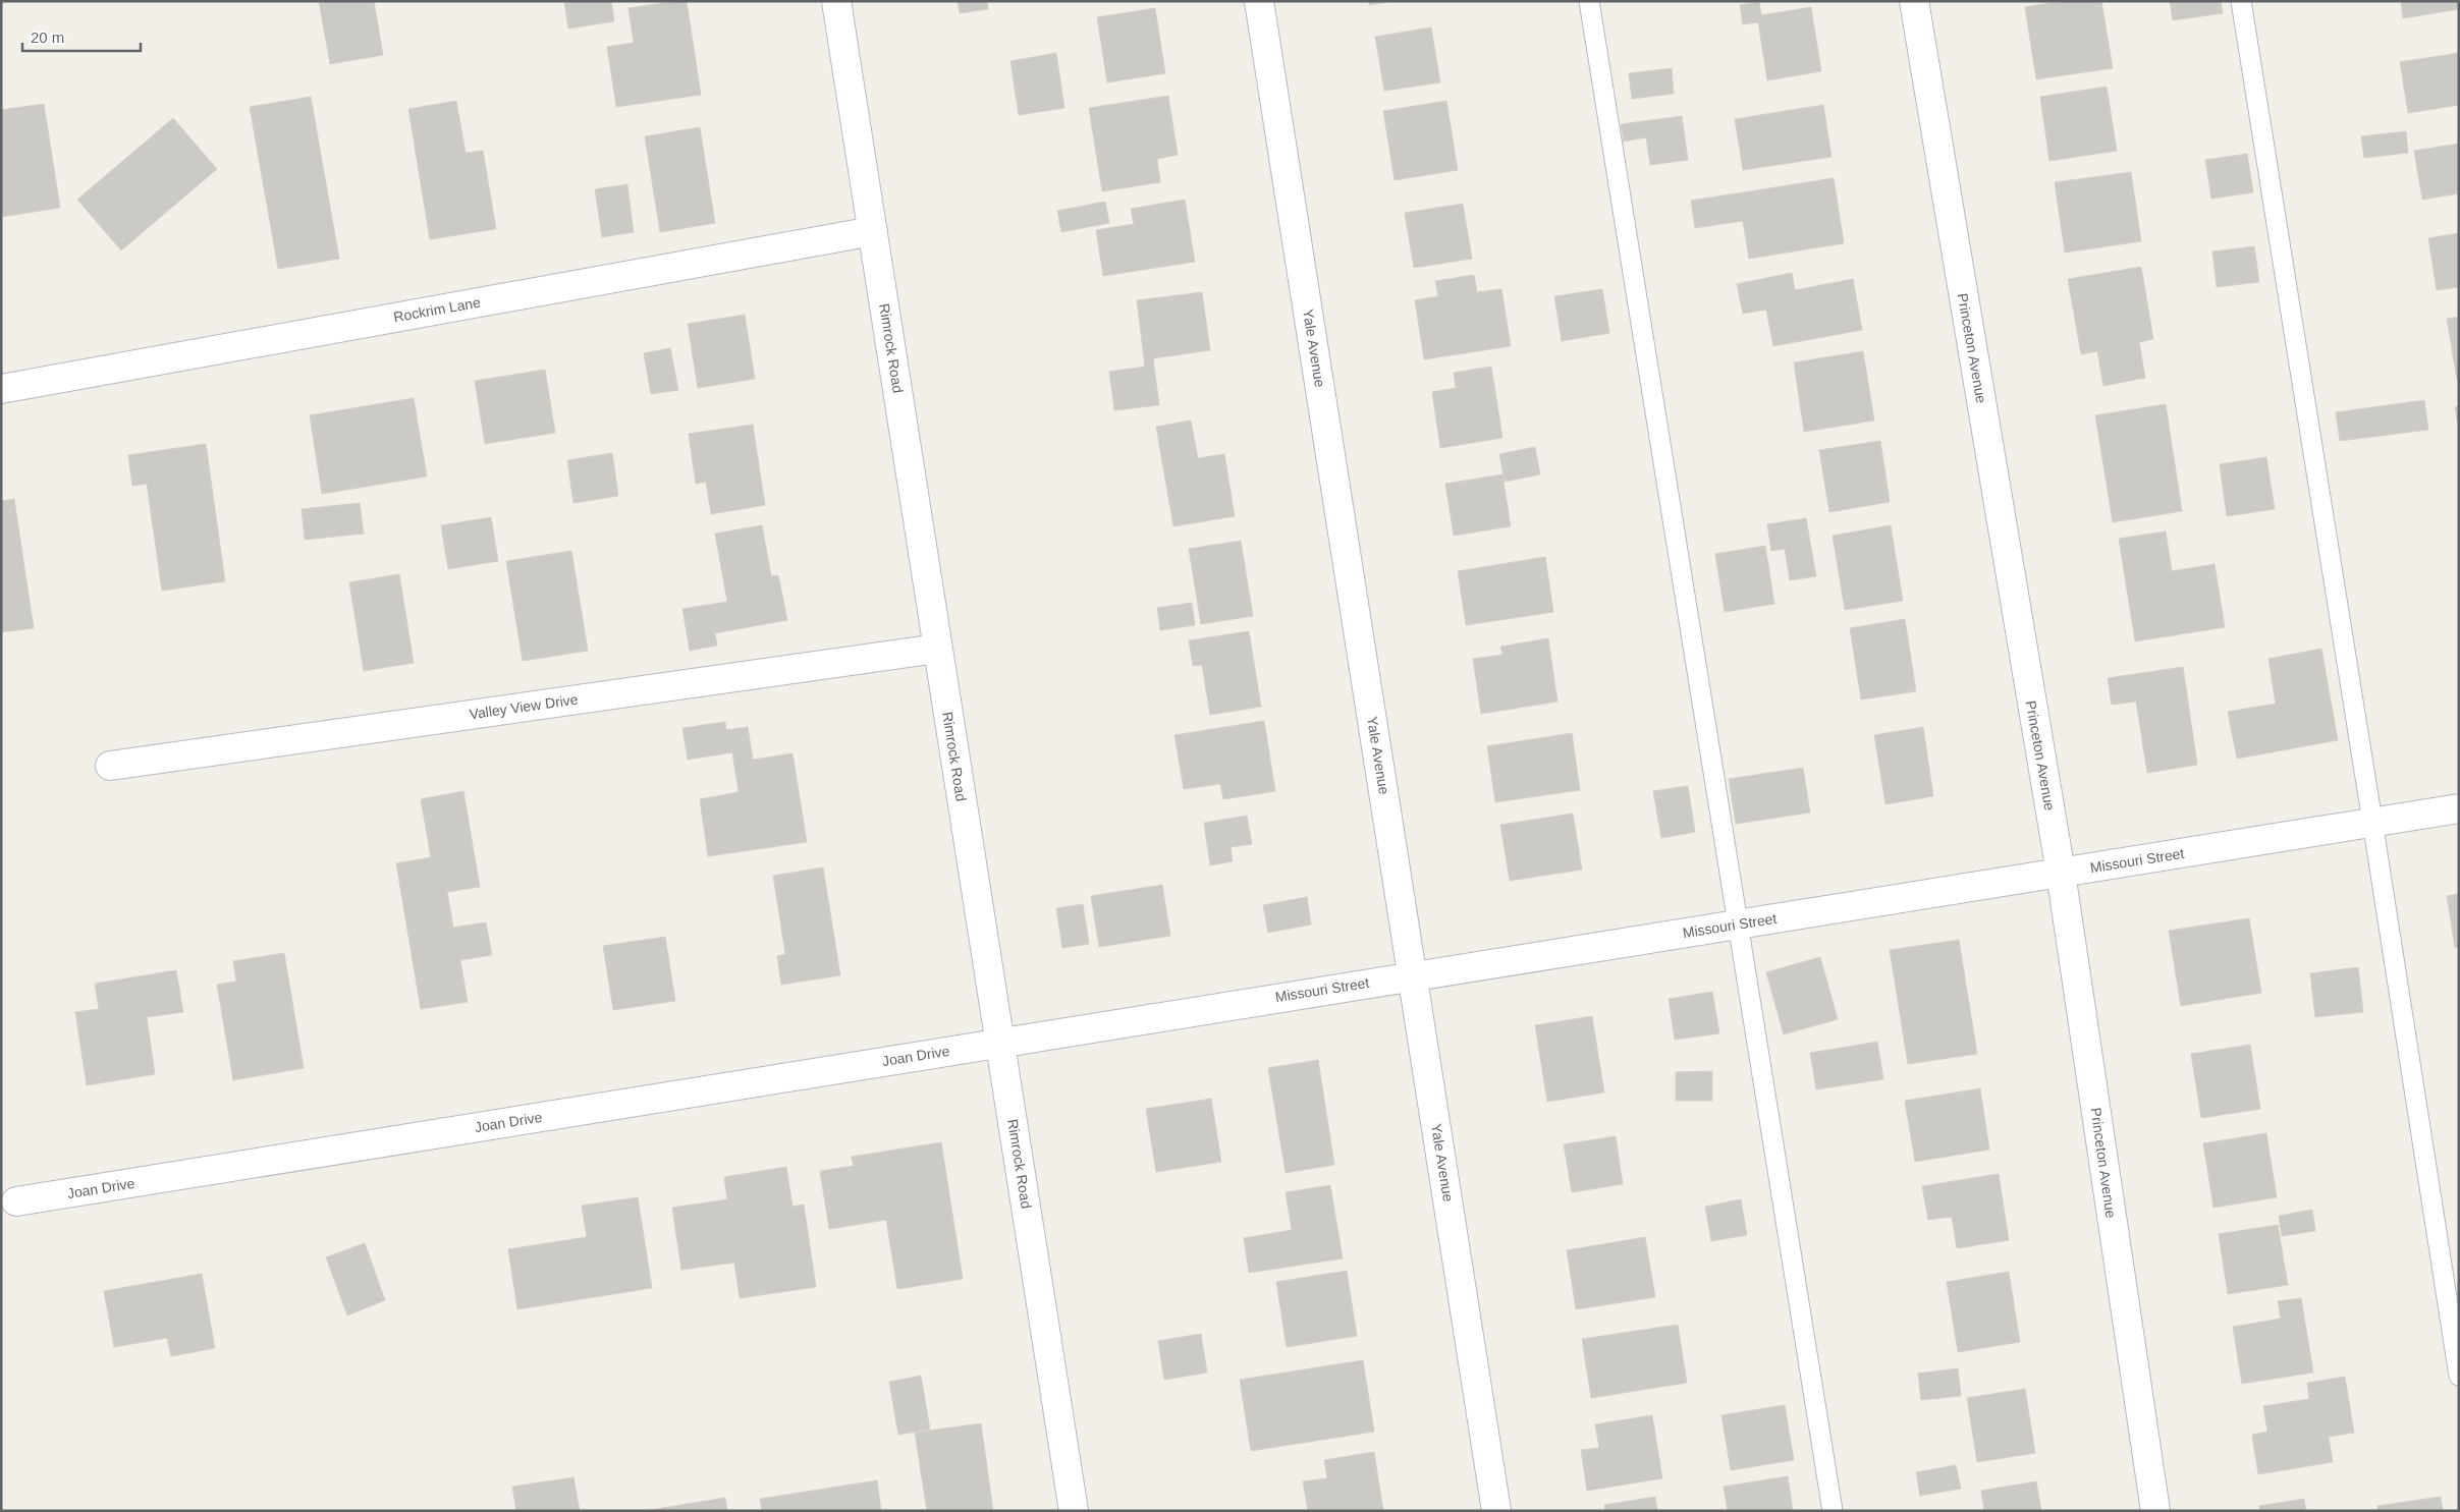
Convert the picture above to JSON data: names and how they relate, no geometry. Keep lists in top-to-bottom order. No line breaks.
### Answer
{"streets":{"street":["Rockrim Lane","Rimrock Road","Yale Avenue","Princeton Avenue","Valley View Drive","Missouri Street","Joan Drive"]},"crossings":[["Rockrim Lane","Rimrock Road"],["Rimrock Road","Valley View Drive"],["Rimrock Road","Missouri Street"],["Rimrock Road","Joan Drive"],["Yale Avenue","Missouri Street"],["Princeton Avenue","Missouri Street"],["Missouri Street","Joan Drive"]],"scale_bar":"20 m"}
